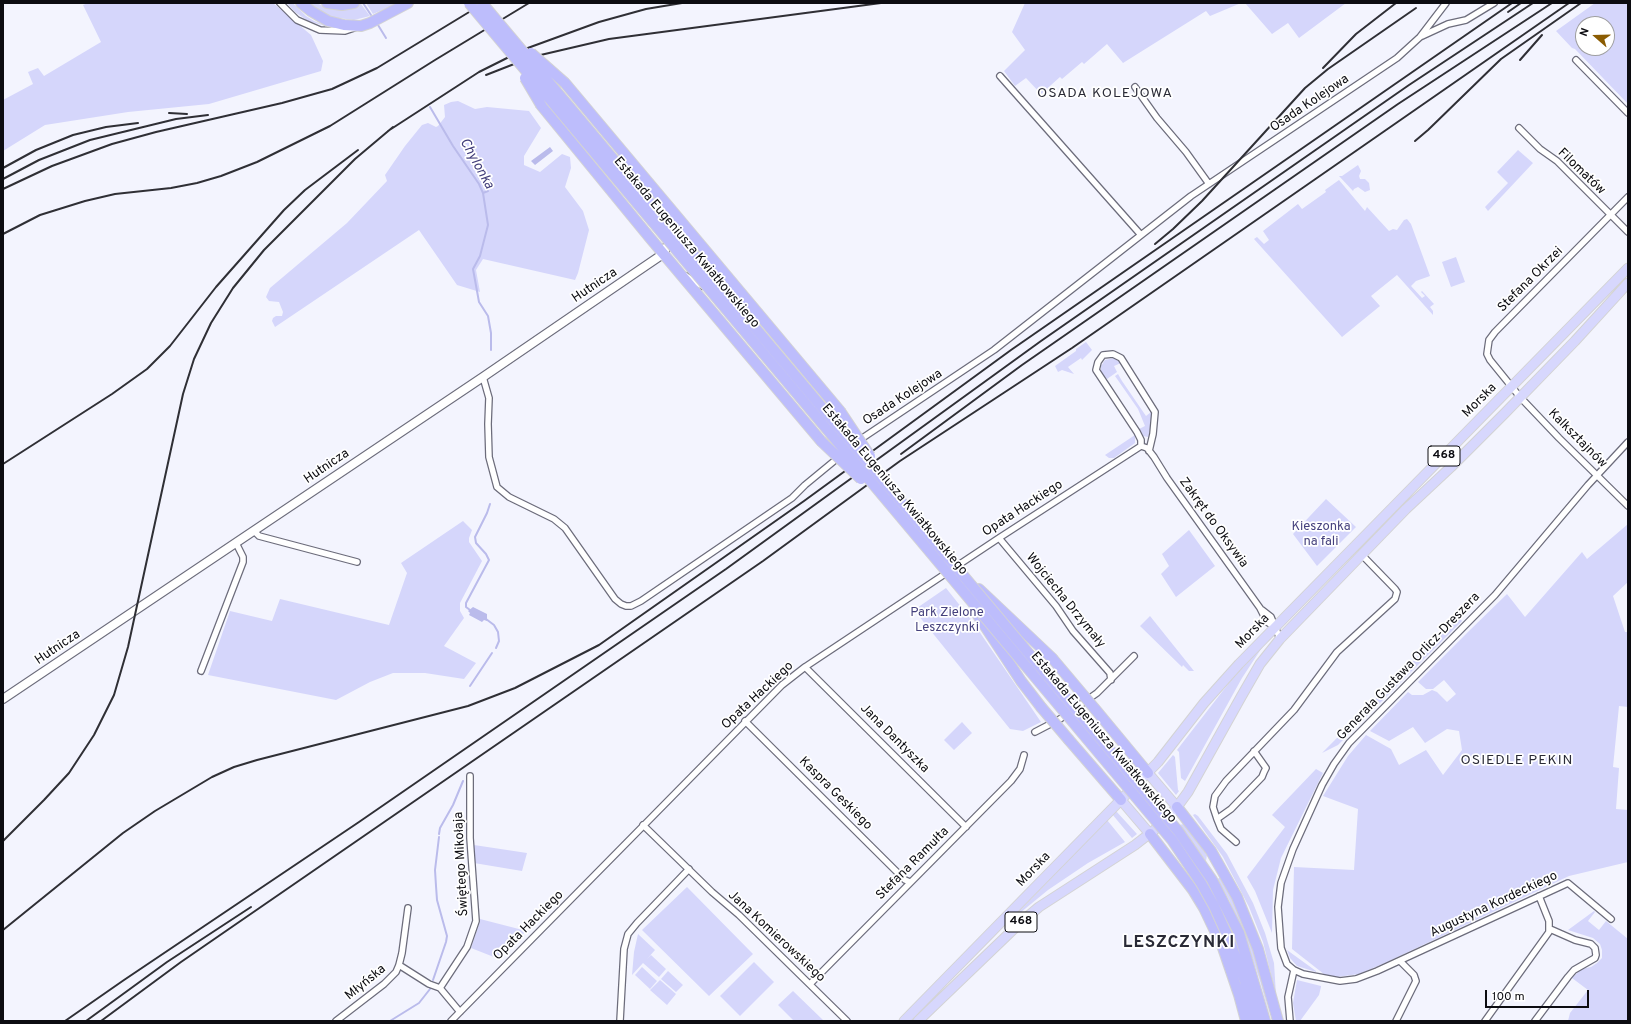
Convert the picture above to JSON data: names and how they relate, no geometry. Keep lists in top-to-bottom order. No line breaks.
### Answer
{"streets":{"highway":["Estakada Eugeniusza Kwiatkowskiego"],"main road":["Hutnicza","Morska","468"],"street":["Osada Kolejowa","Filomatów","Stefana Okrzei","Kalksztajnów","Opata Hackiego","Zakręt do Oksywia","Wojciecha Drzymały","Generała Gustawa Orlicz-Dreszera","Jana Dantyszka","Kaspra Geskiego","Świętego Mikołaja","Stefana Ramułta","Augustyna Kordeckiego","Jana Komierowskiego","Młyńska"]},"crossings":[["Osada Kolejowa","Hutnicza"],["Filomatów","Stefana Okrzei"],["Stefana Okrzei","Morska"],["Stefana Okrzei","Kalksztajnów"],["Morska","Kalksztajnów"],["Morska","Zakręt do Oksywia"],["Kalksztajnów","Generała Gustawa Orlicz-Dreszera"],["Opata Hackiego","Zakręt do Oksywia"],["Opata Hackiego","Wojciecha Drzymały"],["Opata Hackiego","Jana Dantyszka"],["Opata Hackiego","Kaspra Geskiego"],["Opata Hackiego","Jana Komierowskiego"],["Generała Gustawa Orlicz-Dreszera","Augustyna Kordeckiego"],["Jana Dantyszka","Stefana Ramułta"],["Kaspra Geskiego","Stefana Ramułta"],["Stefana Ramułta","Jana Komierowskiego"]],"districts":["OSADA KOLEJOWA","OSIEDLE PEKIN","LESZCZYNKI"],"water":["Chylonka"],"parks":["Kieszonka na fali","Park Zielone Leszczynki"],"scale_bar":"100 m","north":"left"}
